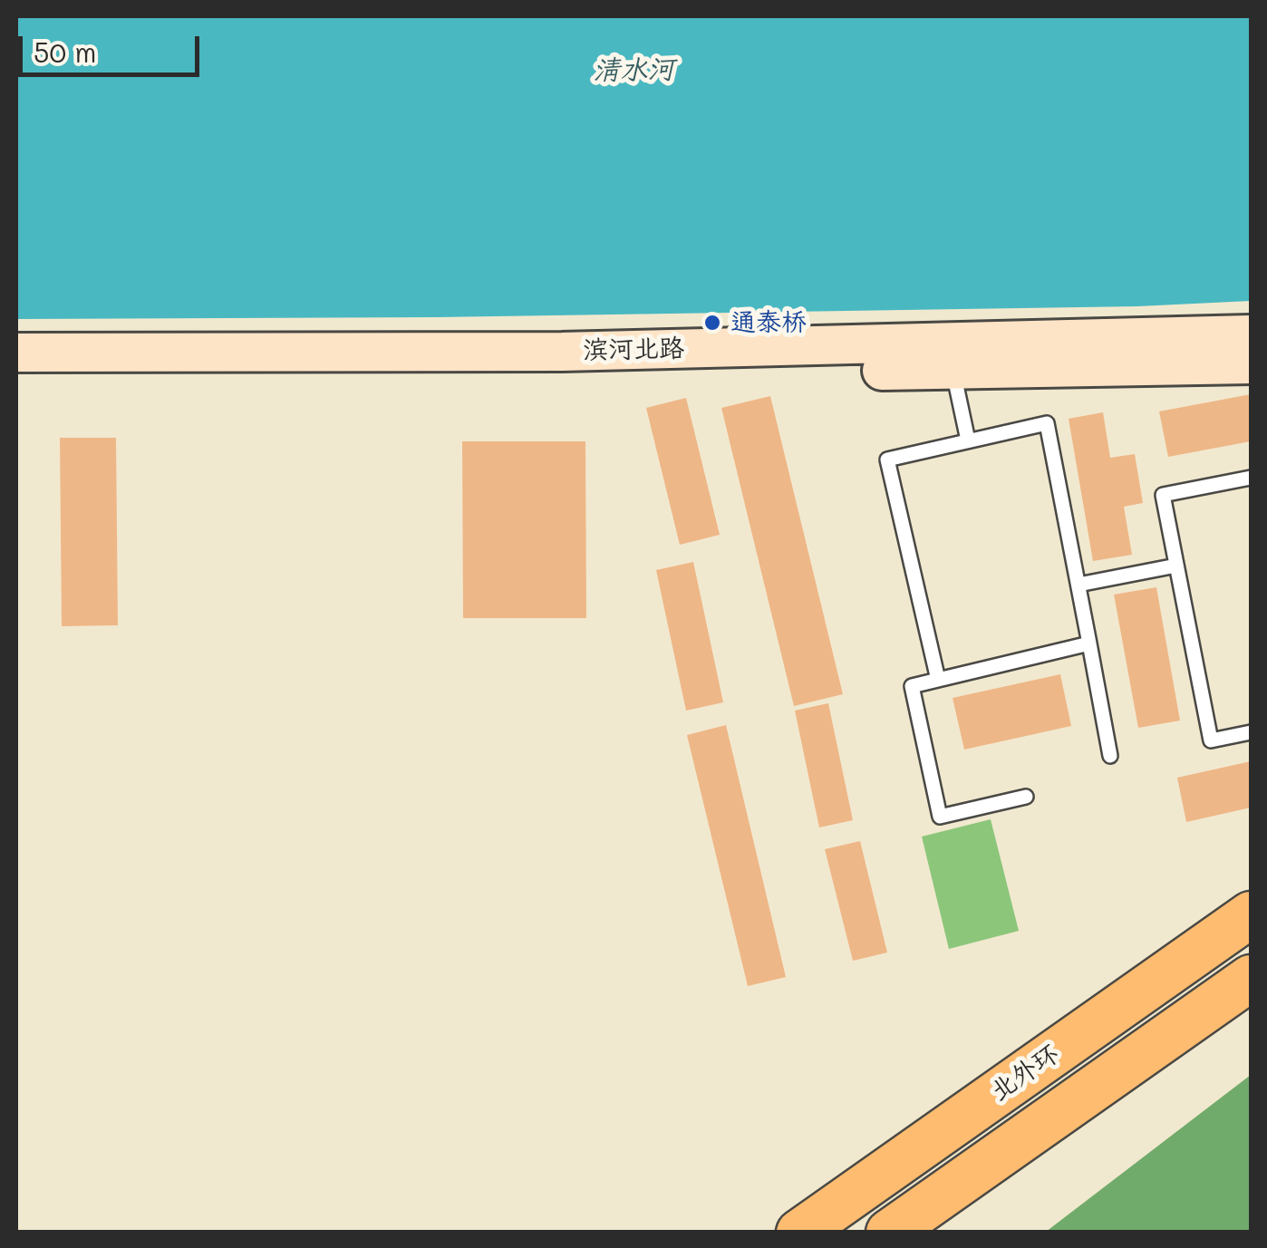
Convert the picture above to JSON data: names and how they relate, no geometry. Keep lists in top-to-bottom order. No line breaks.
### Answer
{"streets":{"highway":["北外环"],"main road":["滨河北路"]},"water":["清水河"],"places":["通泰桥"],"scale_bar":"50 m"}
